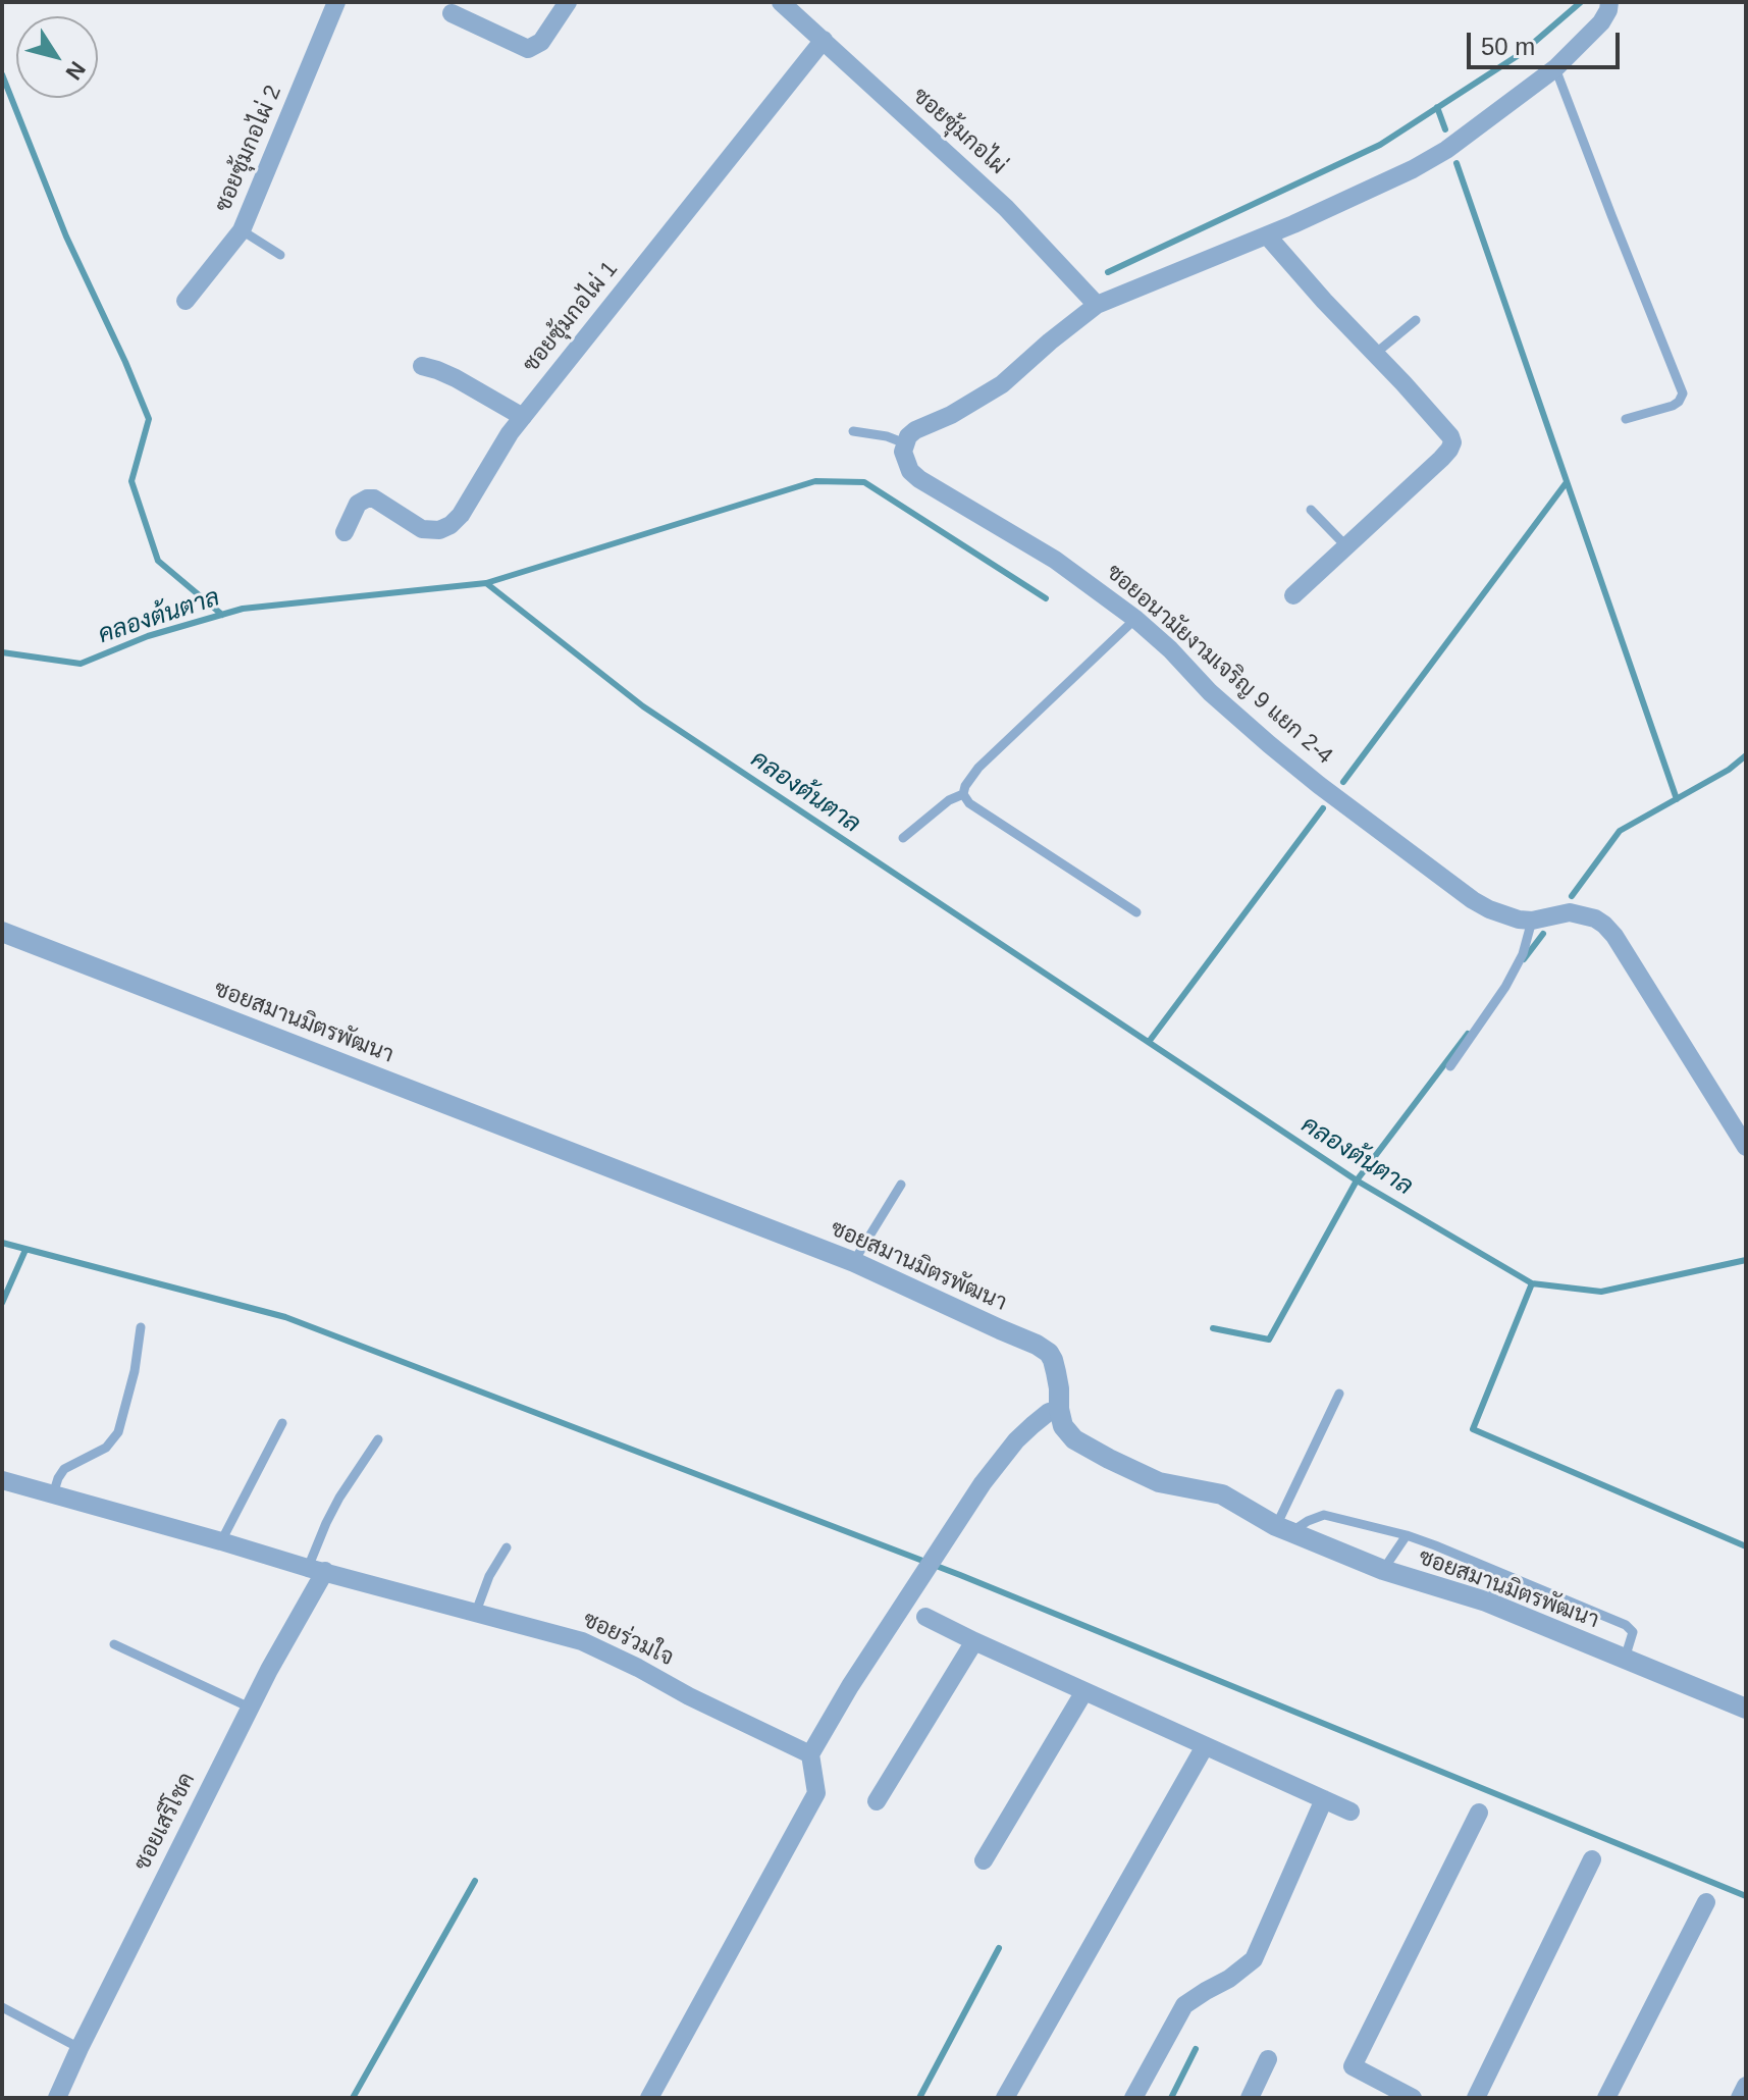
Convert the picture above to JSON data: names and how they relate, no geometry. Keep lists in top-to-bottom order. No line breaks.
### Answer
{"streets":{"street":["ซอยซุ้มกอไผ่","ซอยซุ้มกอไผ่ 2","ซอยซุ้มกอไผ่ 1","ซอยอนามัยงามเจริญ 9 แยก 2-4","ซอยสมานมิตรพัฒนา","ซอยร่วมใจ","ซอยเสรีโชค"]},"crossings":[["ซอยซุ้มกอไผ่","ซอยซุ้มกอไผ่ 1"],["ซอยร่วมใจ","ซอยเสรีโชค"]],"water":["คลองต้นตาล"],"scale_bar":"50 m","north":"bottom right"}
